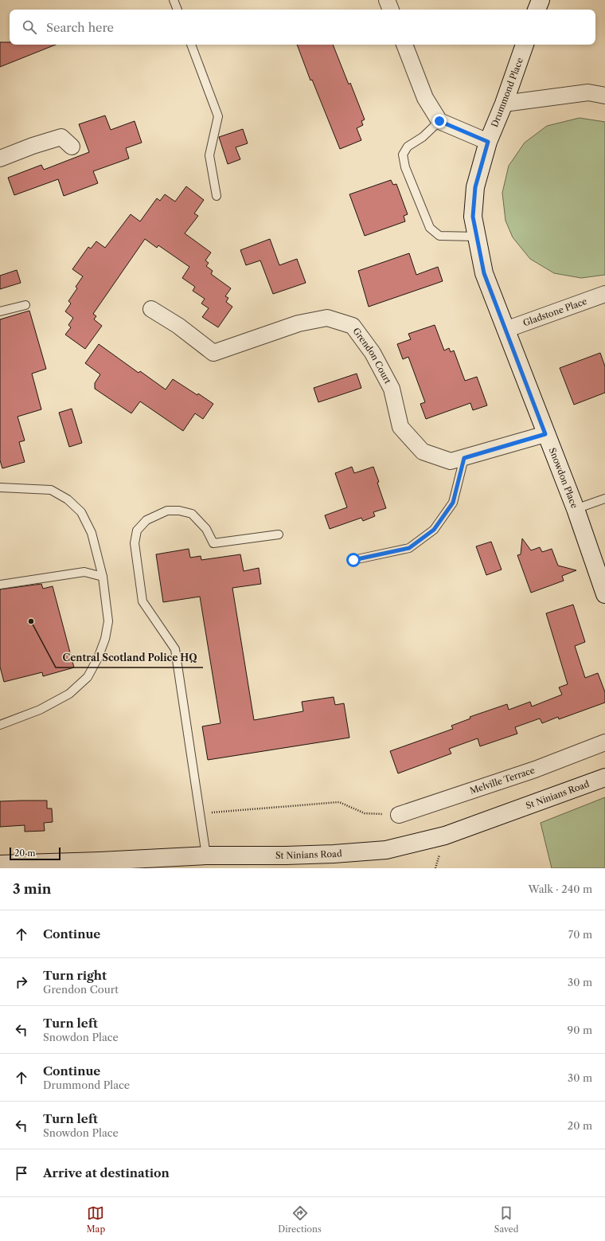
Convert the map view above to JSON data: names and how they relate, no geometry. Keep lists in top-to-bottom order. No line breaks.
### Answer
{"streets":{"main road":["Drummond Place","Snowdon Place","St Ninians Road"],"street":["Gladstone Place","Grendon Court","Melville Terrace"]},"crossings":[["Drummond Place","Snowdon Place"],["Gladstone Place","Snowdon Place"],["Grendon Court","Snowdon Place"]],"places":["Central Scotland Police HQ"],"scale_bar":"20 m","page":{"search":"Search here","scale":"20 m","heading":["3 min","Walk · 240 m"],"list":[["Continue","70 m"],["Turn right","Grendon Court","30 m"],["Turn left","Snowdon Place","90 m"],["Continue","Drummond Place","30 m"],["Turn left","Snowdon Place","20 m"],"Arrive at destination"],"nav":["Map","Directions","Saved"]}}
